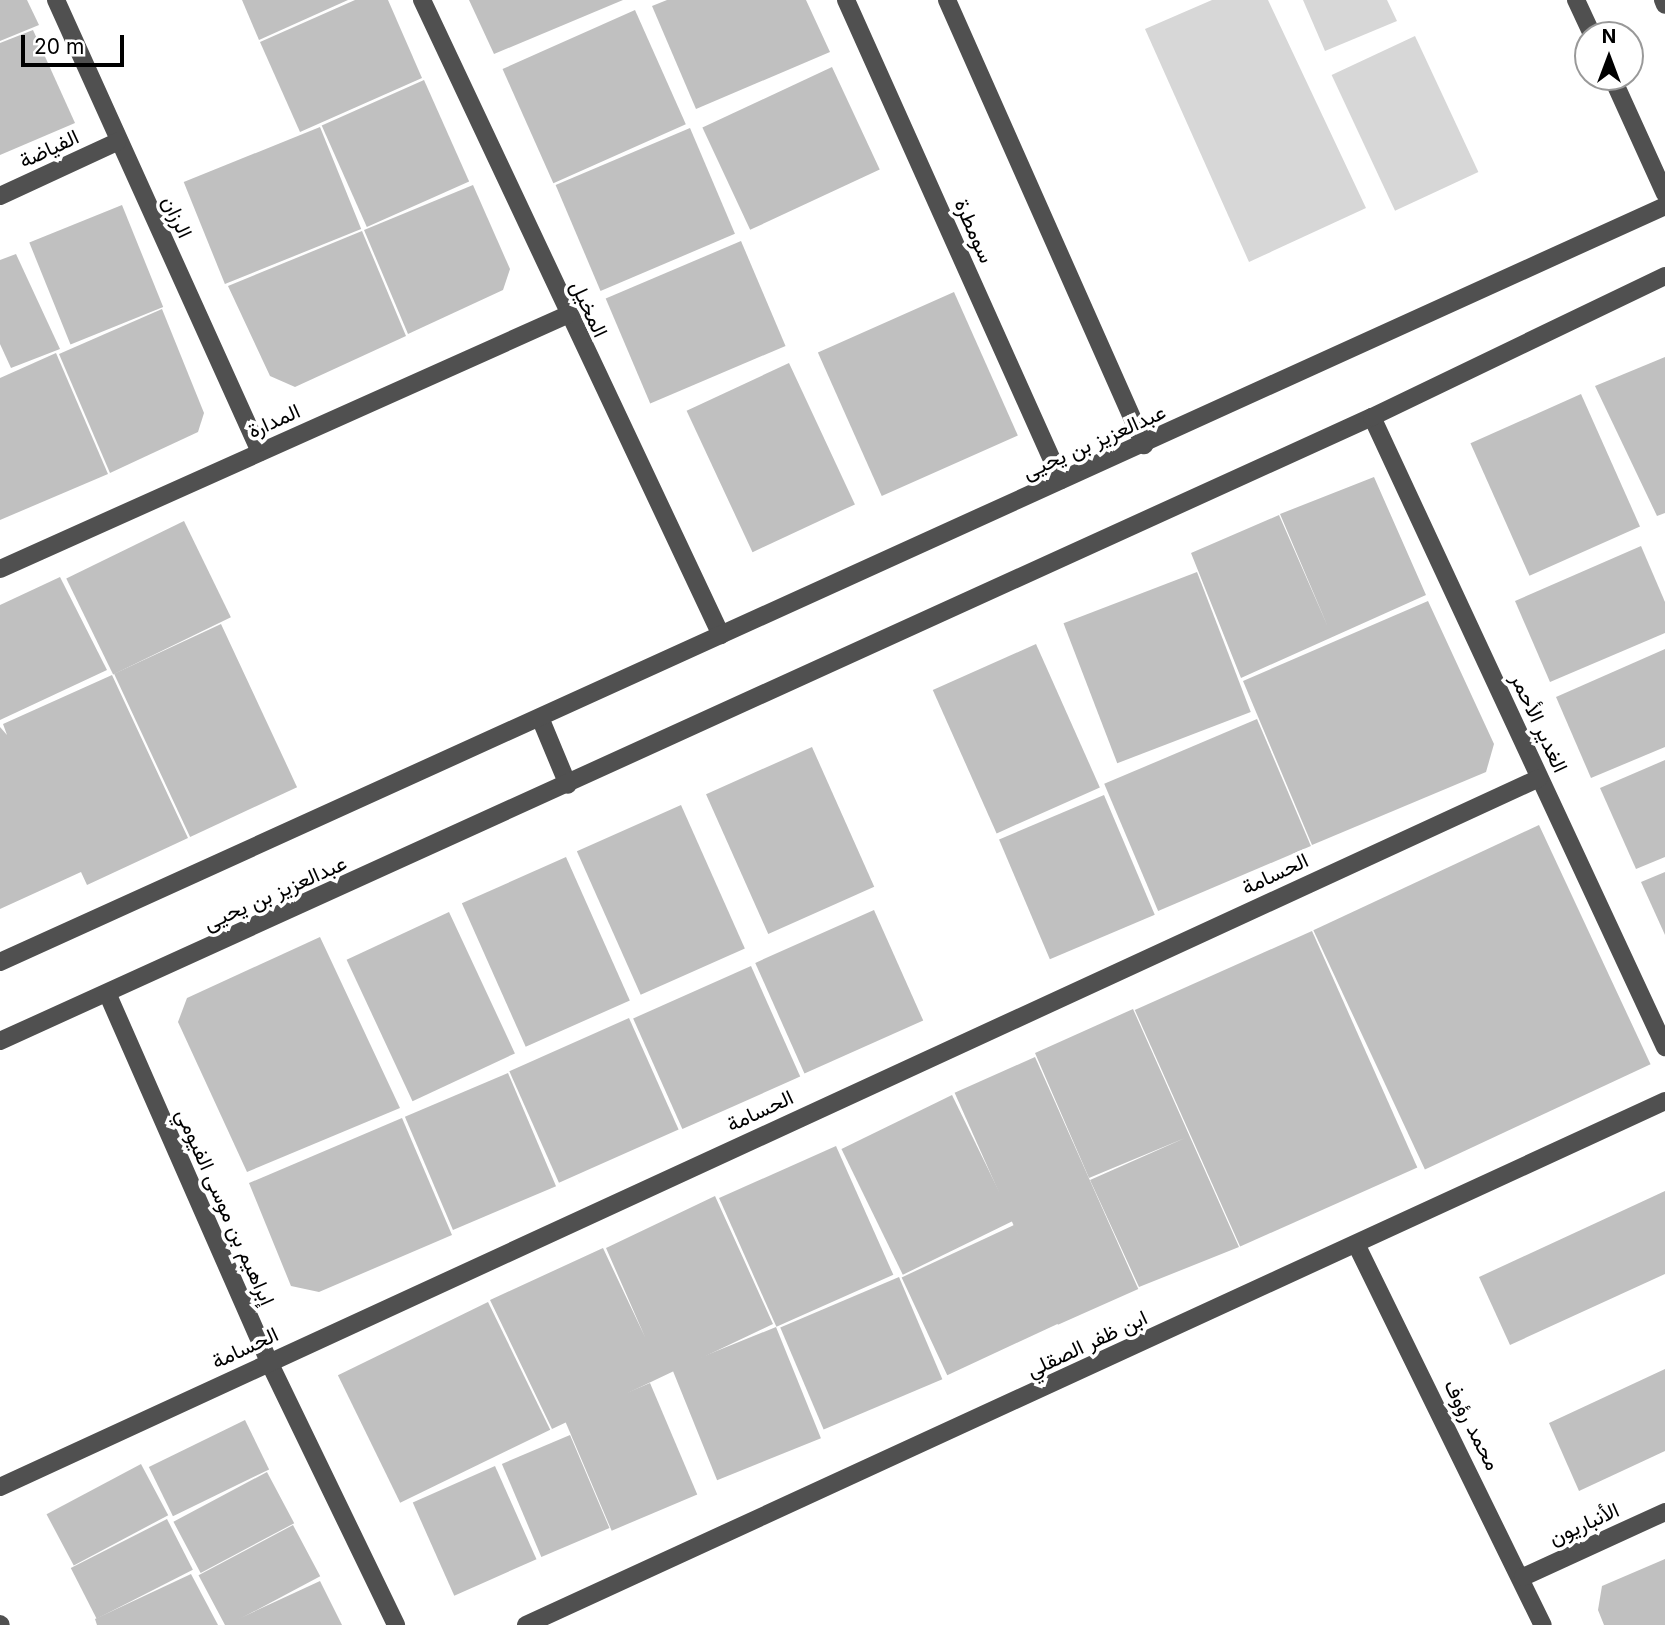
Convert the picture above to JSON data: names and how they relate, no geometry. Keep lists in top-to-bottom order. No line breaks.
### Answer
{"streets":{"street":["الفياضة","الرزان","سومطرة","المخيل","المدارة","عبدالعزيز بن يحيى","الغدير الأحمر","الحسامة","إبراهيم بن موسى الفيومي","ابن ظفر الصقلي","محمد رؤوف","الأنباريون"]},"crossings":[["الفياضة","الرزان"],["الرزان","المدارة"],["سومطرة","عبدالعزيز بن يحيى"],["المخيل","المدارة"],["المخيل","عبدالعزيز بن يحيى"],["عبدالعزيز بن يحيى","الغدير الأحمر"],["عبدالعزيز بن يحيى","إبراهيم بن موسى الفيومي"],["الغدير الأحمر","الحسامة"],["الحسامة","إبراهيم بن موسى الفيومي"],["ابن ظفر الصقلي","محمد رؤوف"],["محمد رؤوف","الأنباريون"]],"scale_bar":"20 m","north":"top"}
